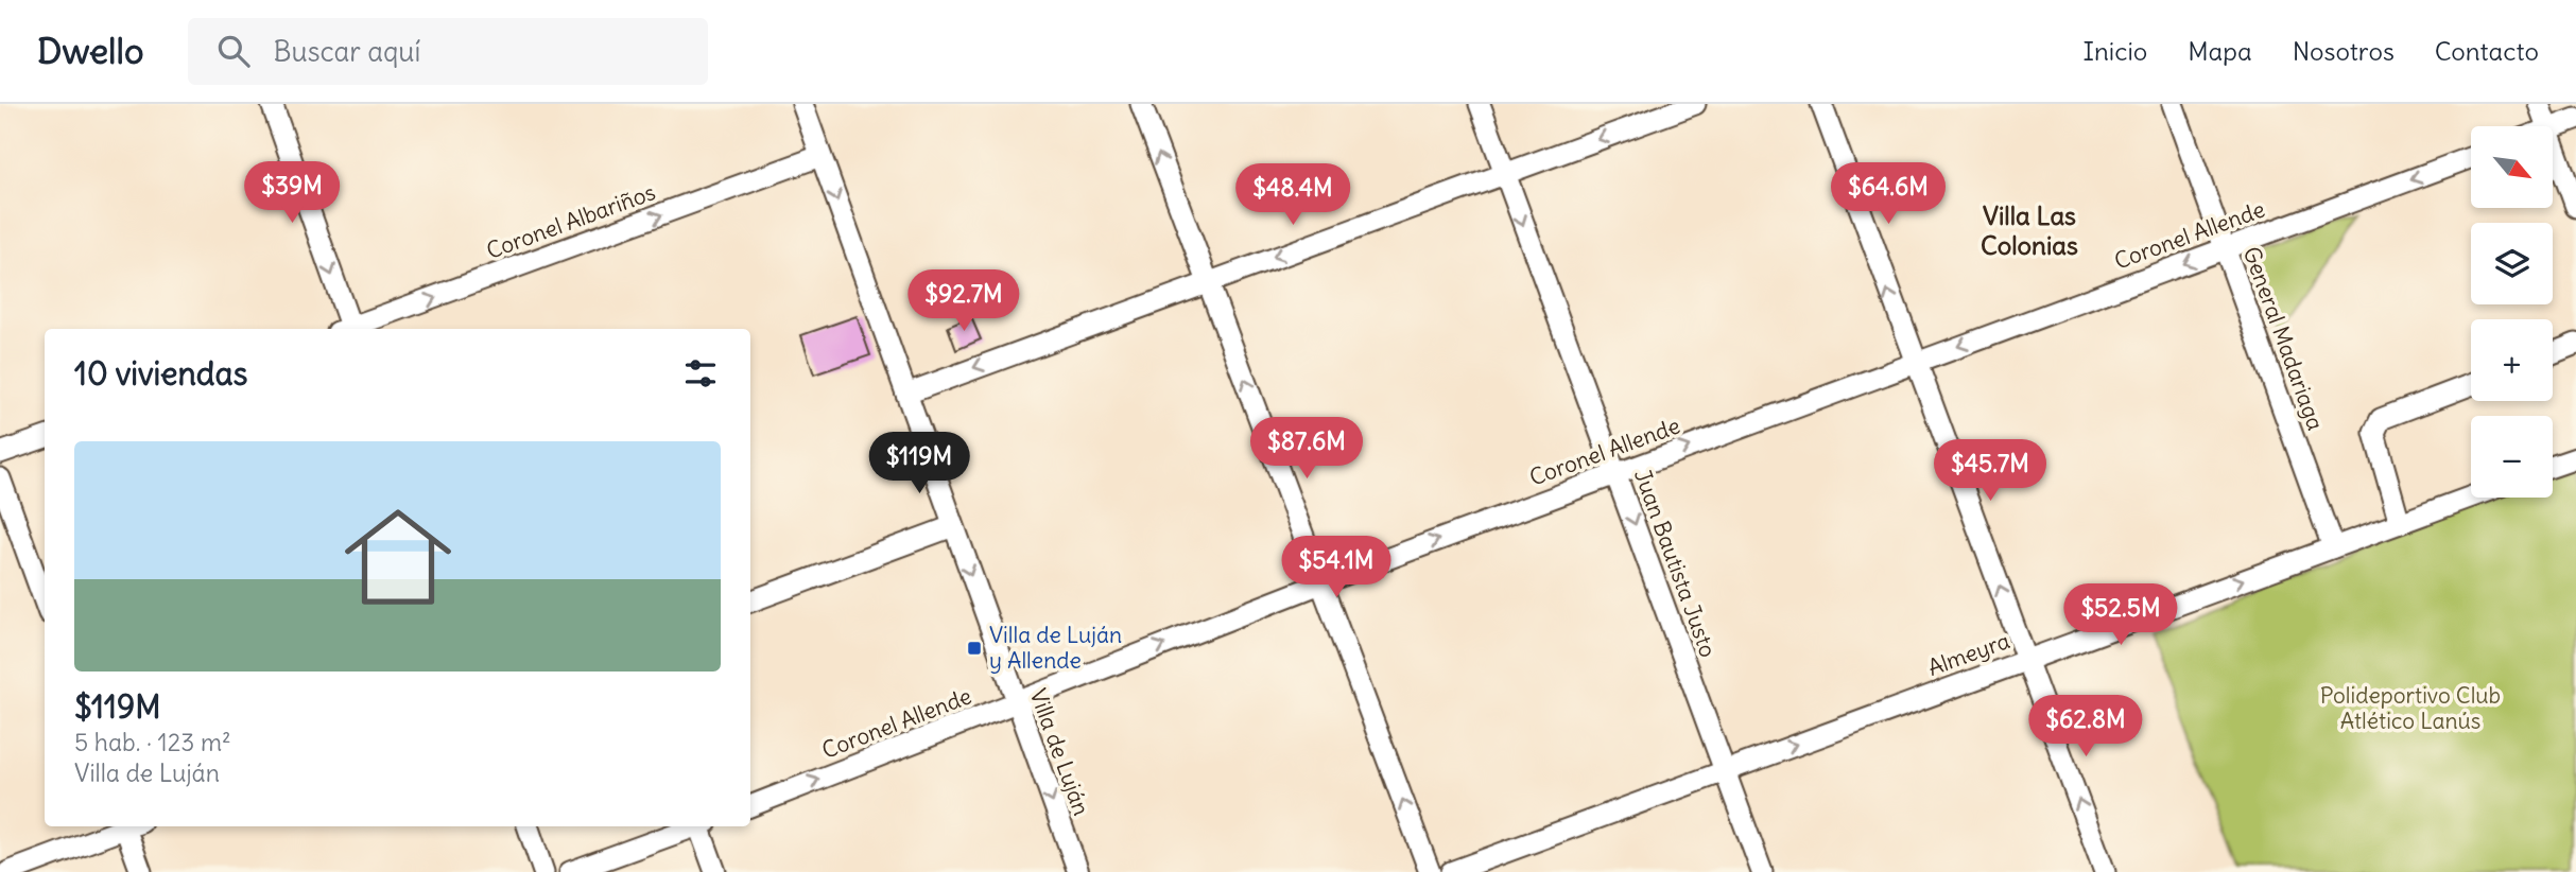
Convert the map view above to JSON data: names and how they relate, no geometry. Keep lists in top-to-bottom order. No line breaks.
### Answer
{"streets":{"street":["Coronel Albariños","Coronel Allende","General Madariaga","Juan Bautista Justo","Almeyra","Villa de Luján"]},"crossings":[["Coronel Albariños","Villa de Luján"],["Coronel Allende","General Madariaga"],["Coronel Allende","Juan Bautista Justo"],["Coronel Allende","Villa de Luján"],["General Madariaga","Almeyra"],["Juan Bautista Justo","Almeyra"]],"one_way":["Coronel Albariños","Juan Bautista Justo","Almeyra","Villa de Luján"],"districts":["Villa Las Colonias"],"parks":["Polideportivo Club Atlético Lanús"],"places":{"transit":["Villa de Luján y Allende"]},"north":"bottom right","page":{"header":"Dwello","search":"Buscar aquí","nav":["Inicio","Mapa","Nosotros","Contacto"],"map_buttons":["+","−"],"price":["$39M","$64.6M","$48.4M","$92.7M","$87.6M","$119M","$45.7M","$54.1M","$52.5M","$62.8M"],"heading":"10 viviendas","list":[{"name":"$119M","note":"5 hab. · 123 m² · Villa de Luján"}]}}
